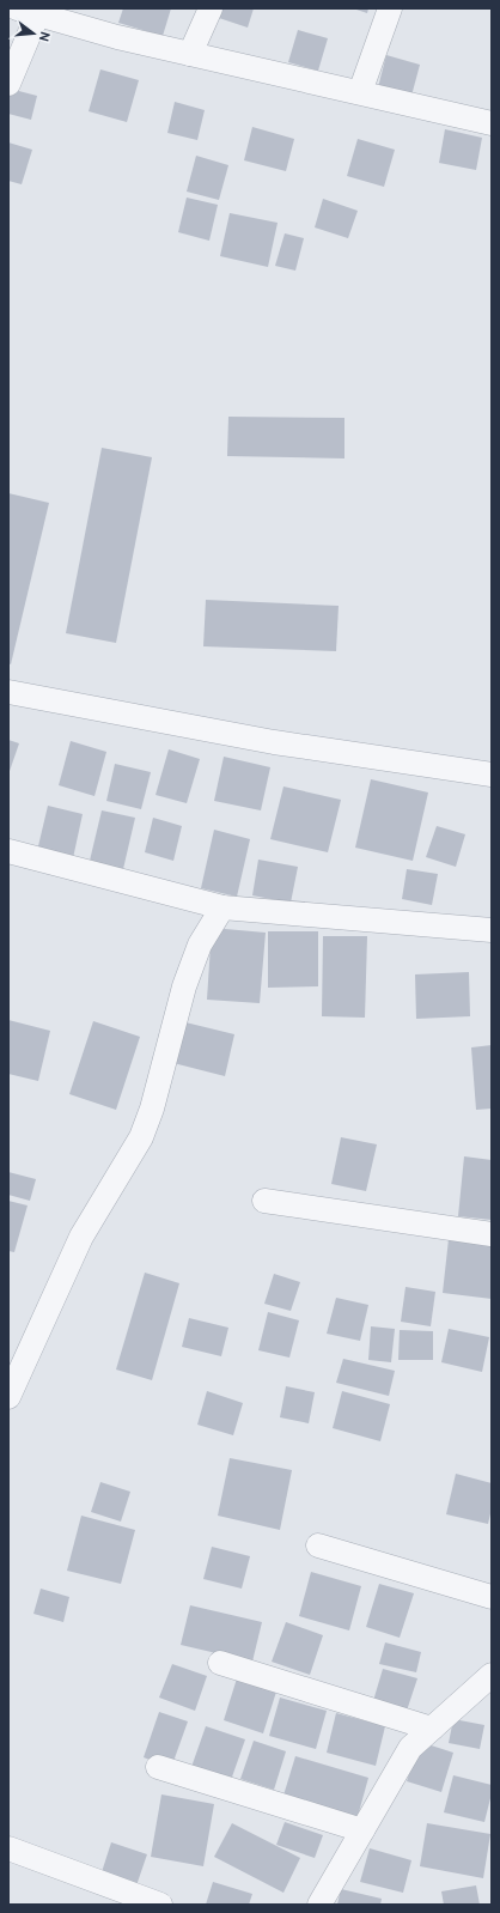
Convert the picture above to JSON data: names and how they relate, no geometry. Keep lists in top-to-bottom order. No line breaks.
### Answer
{"north":"right"}
